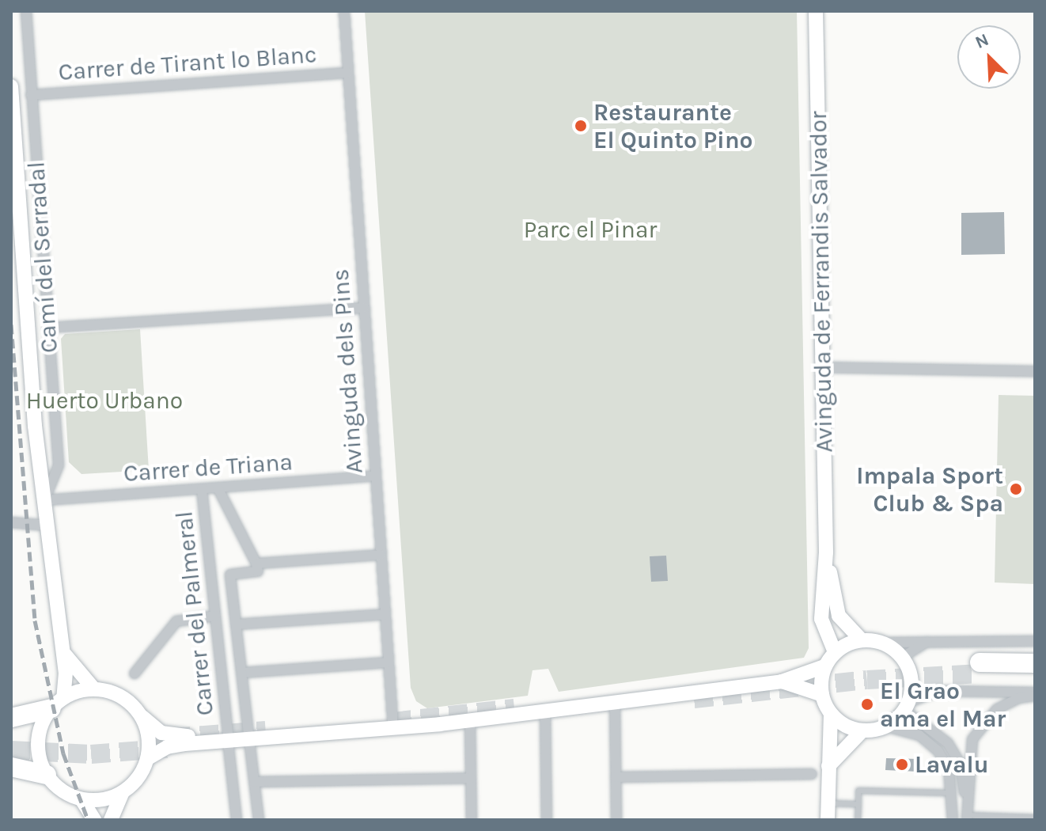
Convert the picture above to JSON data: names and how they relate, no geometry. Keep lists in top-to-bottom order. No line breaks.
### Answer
{"streets":{"street":["Carrer de Tirant lo Blanc","Camí del Serradal","Avinguda de Ferrandis Salvador","Avinguda dels Pins","Carrer de Triana","Carrer del Palmeral"]},"crossings":[["Carrer de Tirant lo Blanc","Camí del Serradal"],["Carrer de Tirant lo Blanc","Avinguda dels Pins"],["Camí del Serradal","Carrer de Triana"],["Avinguda dels Pins","Carrer de Triana"],["Carrer de Triana","Carrer del Palmeral"]],"parks":["Parc el Pinar","Huerto Urbano"],"places":["Restaurante El Quinto Pino","Impala Sport Club & Spa","El Grao ama el Mar","Lavalu"],"north":"top left"}
